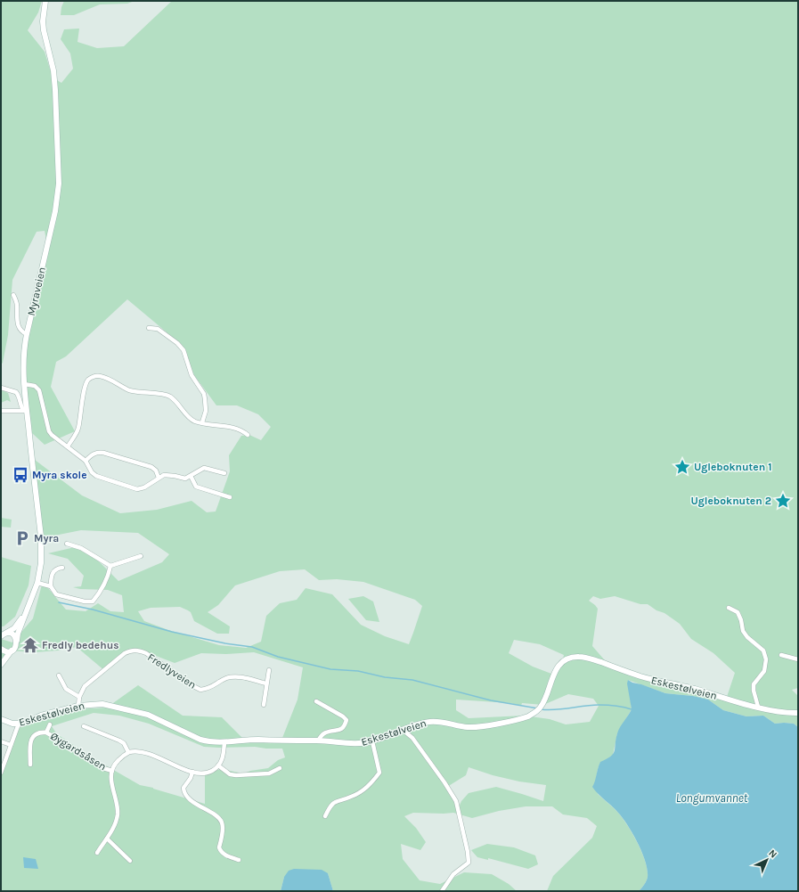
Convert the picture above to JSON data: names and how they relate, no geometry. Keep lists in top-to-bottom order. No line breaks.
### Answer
{"streets":{"main road":["Myraveien","Eskestølveien"],"street":["Fredlyveien","Øygardsåsen"]},"crossings":[["Fredlyveien","Eskestølveien"]],"water":["Longumvannet"],"places":{"place":["Ugleboknuten 1","Ugleboknuten 2"],"bus stop":["Myra skole"],"parking":["Myra"],"temple":["Fredly bedehus"]},"north":"top right"}
